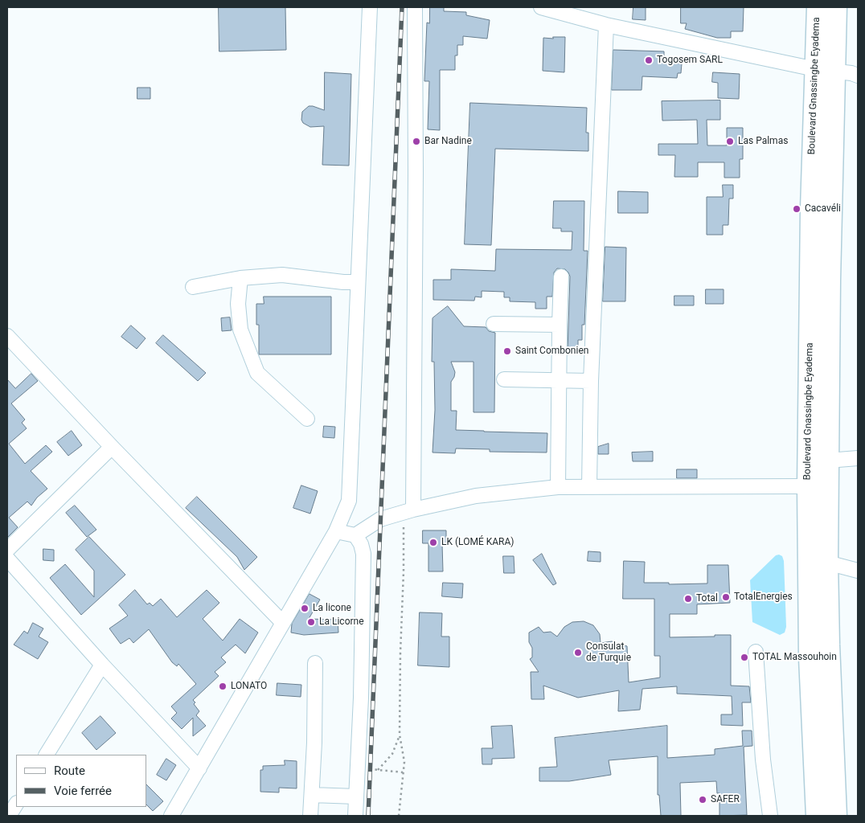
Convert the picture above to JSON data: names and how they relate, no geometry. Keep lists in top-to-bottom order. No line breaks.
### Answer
{"streets":{"highway":["Boulevard Gnassingbe Eyadema"]},"places":["Togosem SARL","Bar Nadine","Las Palmas","Cacavéli","Saint Combonien","LK (LOMÉ KARA)","TotalEnergies","Total","La licone","La Licorne","Consulat de Turquie","TOTAL Massouhoin","LONATO","SAFER"],"legend":["Route","Voie ferrée"]}
